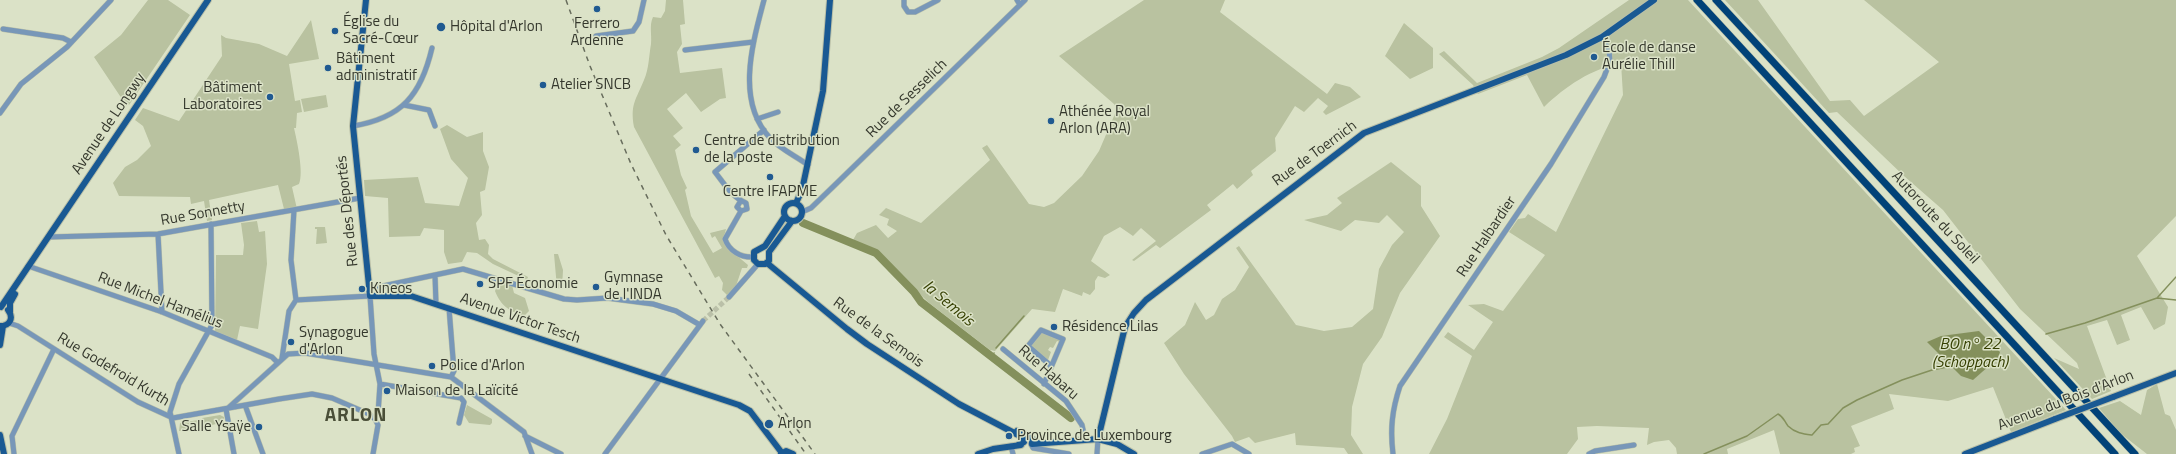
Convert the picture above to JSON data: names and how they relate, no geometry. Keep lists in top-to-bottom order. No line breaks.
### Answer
{"streets":{"highway":["Autoroute du Soleil"],"main road":["Avenue de Longwy","Rue de Toernich","Rue des Déportés","Avenue Victor Tesch","Rue de la Semois","Avenue du Bois d'Arlon"],"street":["Rue de Sesselich","Rue Sonnetty","Rue Halbardier","Rue Michel Hamélius","Rue Godefroid Kurth","Rue Habaru"]},"crossings":[["Avenue de Longwy","Rue Sonnetty"],["Avenue de Longwy","Rue Michel Hamélius"],["Avenue de Longwy","Rue Godefroid Kurth"],["Rue de Toernich","Rue Halbardier"],["Rue des Déportés","Rue Sonnetty"],["Rue des Déportés","Avenue Victor Tesch"],["Rue des Déportés","Rue Godefroid Kurth"],["Rue de la Semois","Rue Habaru"]],"districts":["ARLON"],"water":["la Semois","BO n° 22 (Schoppach)"],"places":["Ferrero Ardenne","Hôpital d'Arlon","Église du Sacré-Cœur","École de danse Aurélie Thill","Bâtiment administratif","Atelier SNCB","Bâtiment Laboratoires","Athénée Royal Arlon (ARA)","Centre de distribution de la poste","Centre IFAPME","SPF Économie","Gymnase de l'INDA","Kineos","Résidence Lilas","Synagogue d'Arlon","Police d'Arlon","Maison de la Laïcité","Arlon","Salle Ysaÿe","Province de Luxembourg"]}
